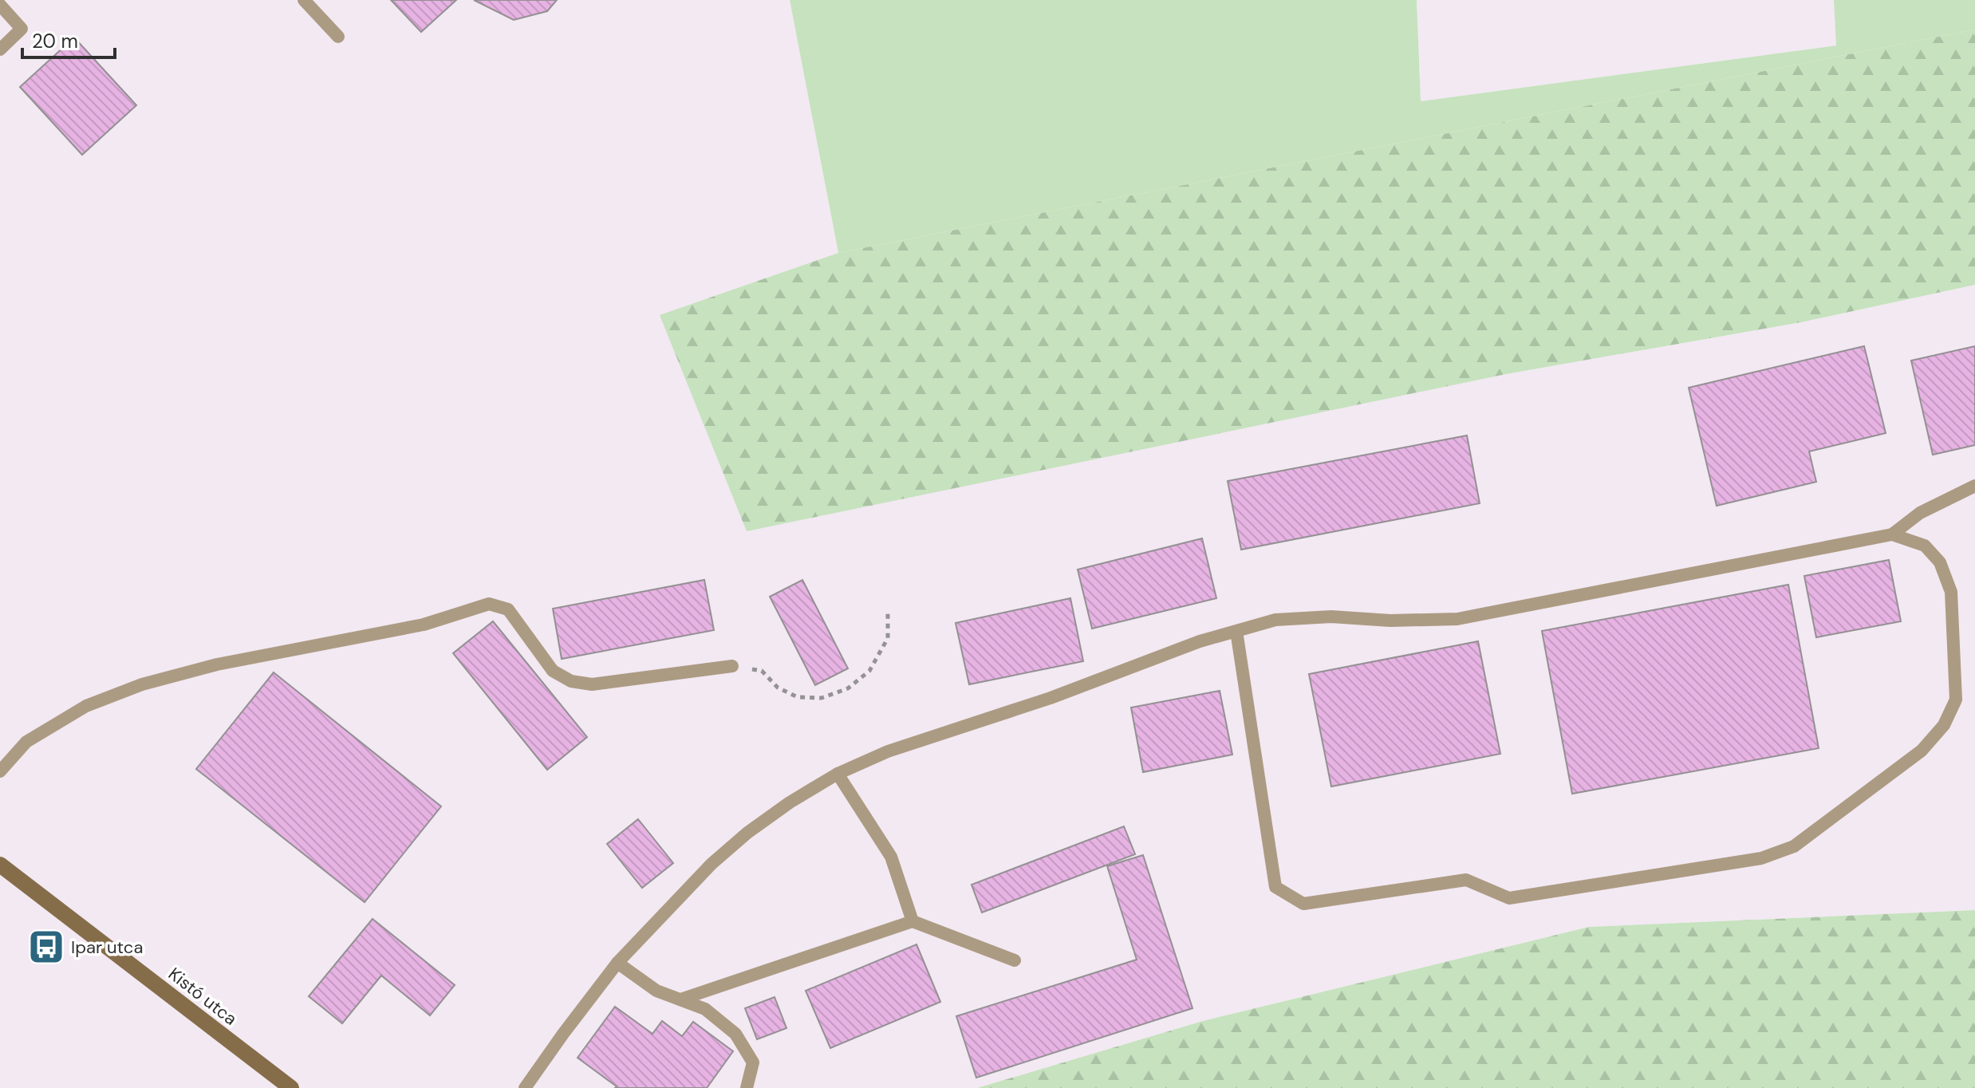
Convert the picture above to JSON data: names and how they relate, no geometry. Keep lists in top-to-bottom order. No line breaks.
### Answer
{"streets":{"street":["Kistó utca"]},"places":{"bus stop":["Ipar utca"]},"scale_bar":"20 m"}
